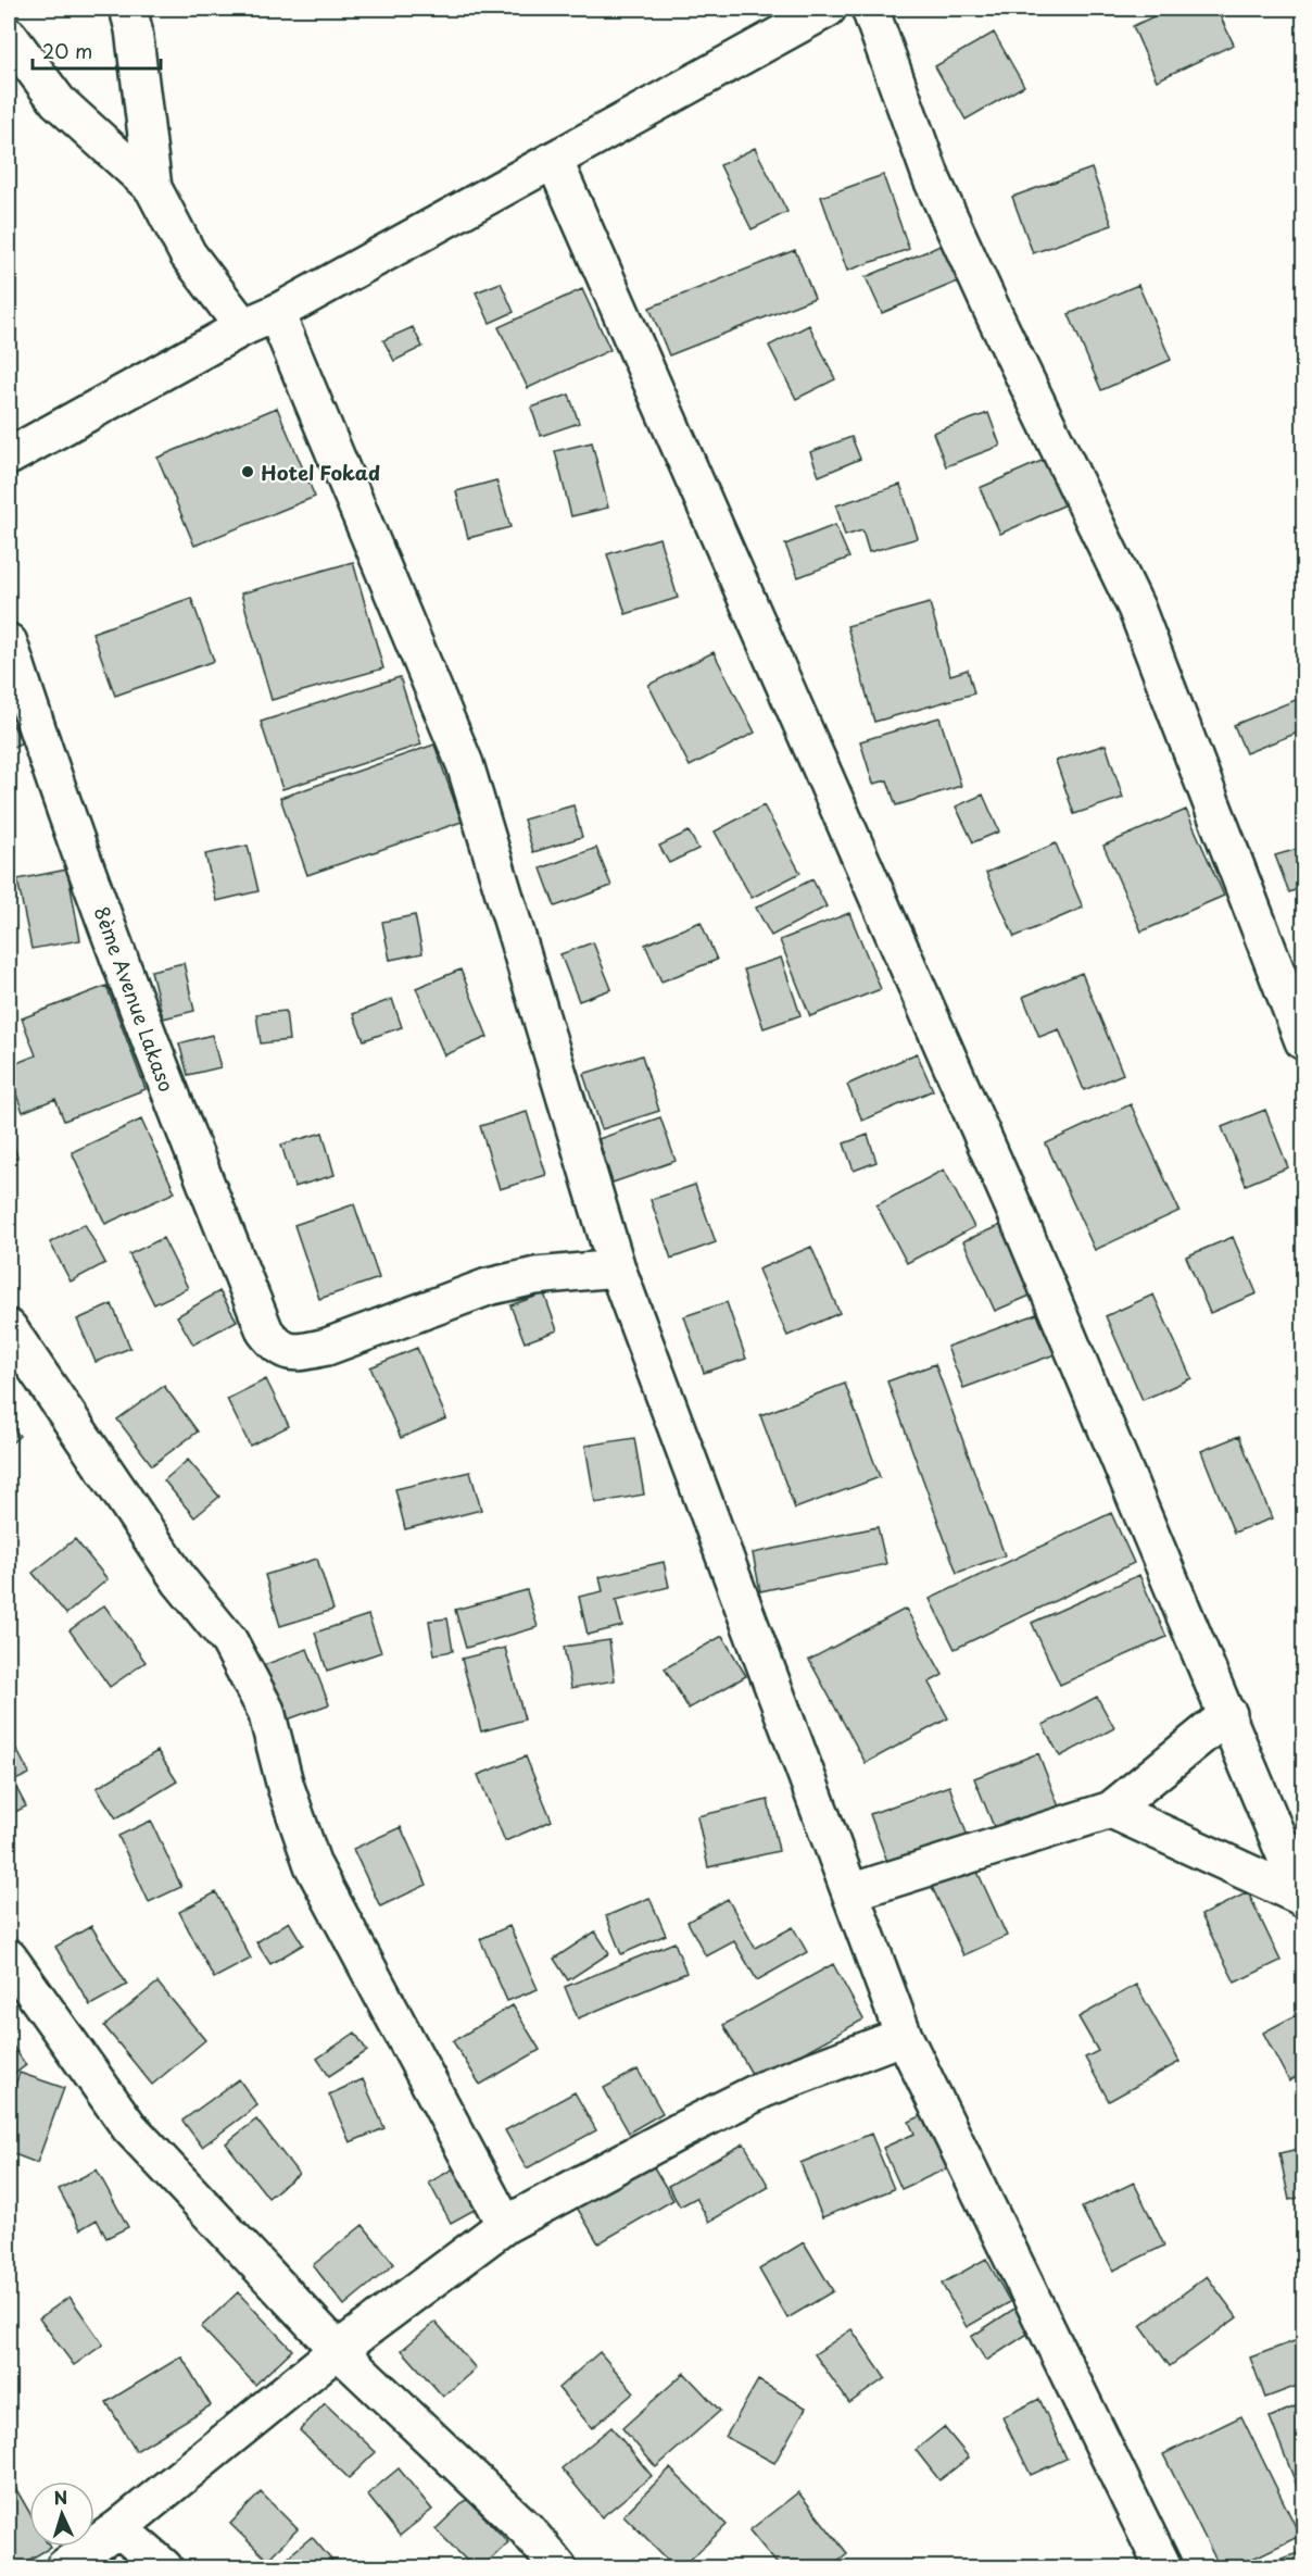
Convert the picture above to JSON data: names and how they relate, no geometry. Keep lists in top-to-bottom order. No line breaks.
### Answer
{"streets":{"main road":["8ème Avenue Lakaso"]},"places":["Hotel Fokad"],"scale_bar":"20 m","north":"top"}
